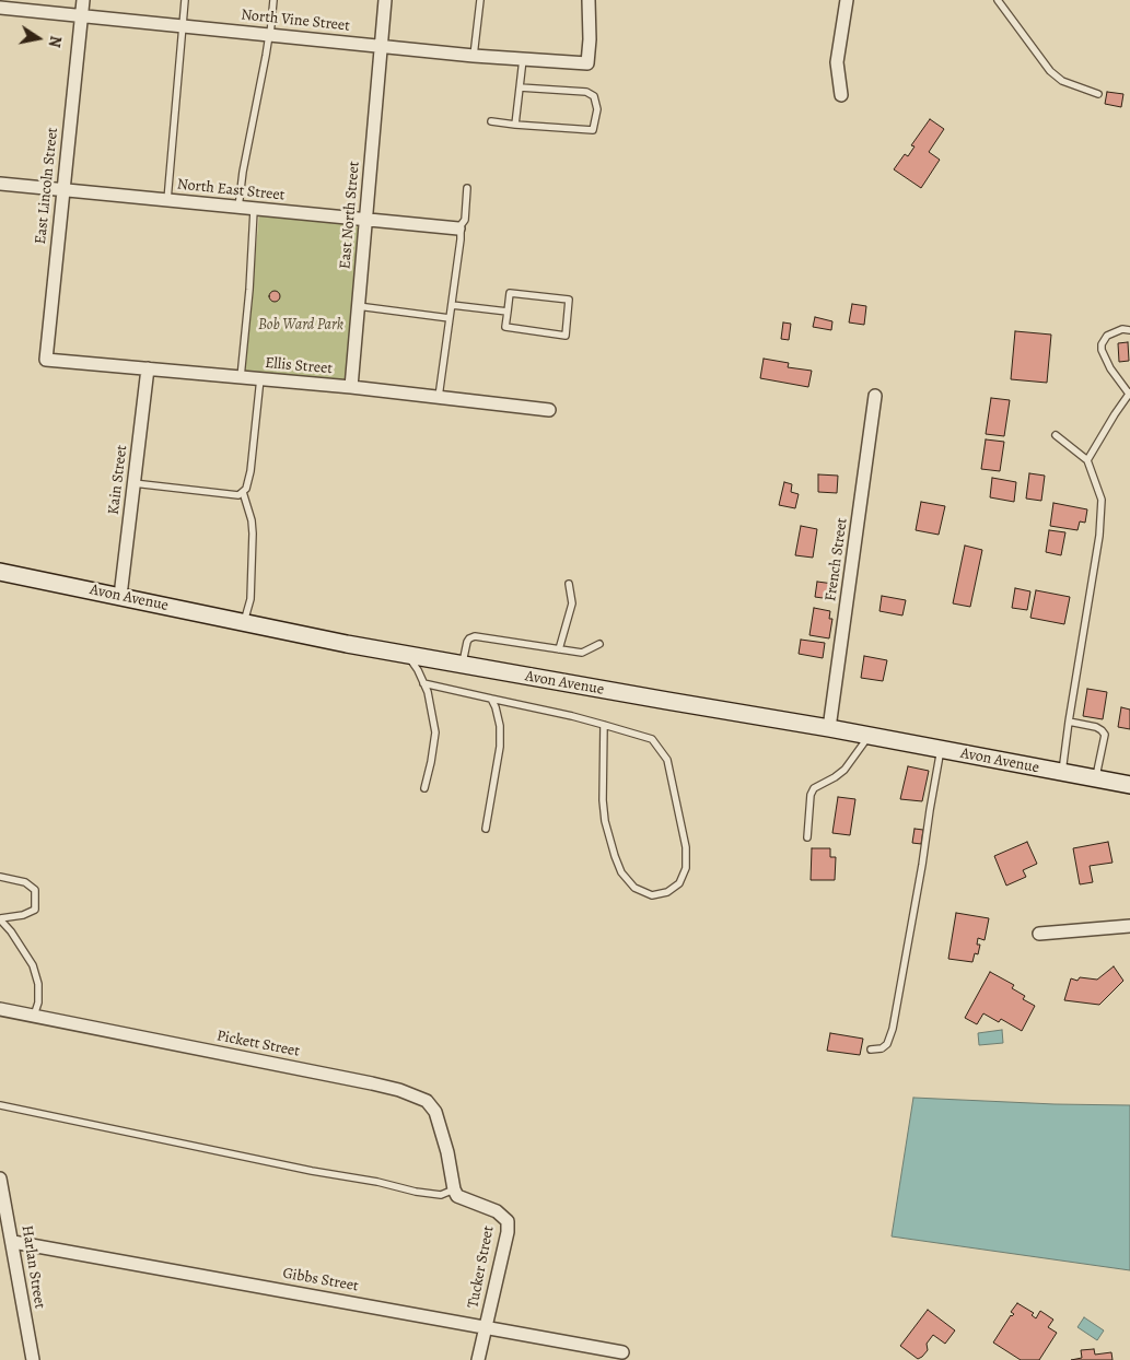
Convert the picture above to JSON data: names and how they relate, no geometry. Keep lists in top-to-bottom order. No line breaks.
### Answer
{"streets":{"main road":["Avon Avenue"],"street":["North Vine Street","East Lincoln Street","North East Street","East North Street","Ellis Street","Kain Street","French Street","Pickett Street","Harlan Street","Tucker Street","Gibbs Street"]},"crossings":[["North Vine Street","East Lincoln Street"],["North Vine Street","East North Street"],["East Lincoln Street","North East Street"],["East Lincoln Street","Ellis Street"],["North East Street","East North Street"],["East North Street","Ellis Street"],["Ellis Street","Kain Street"],["Kain Street","Avon Avenue"],["French Street","Avon Avenue"],["Pickett Street","Tucker Street"],["Harlan Street","Gibbs Street"],["Tucker Street","Gibbs Street"]],"parks":["Bob Ward Park"],"north":"right"}
